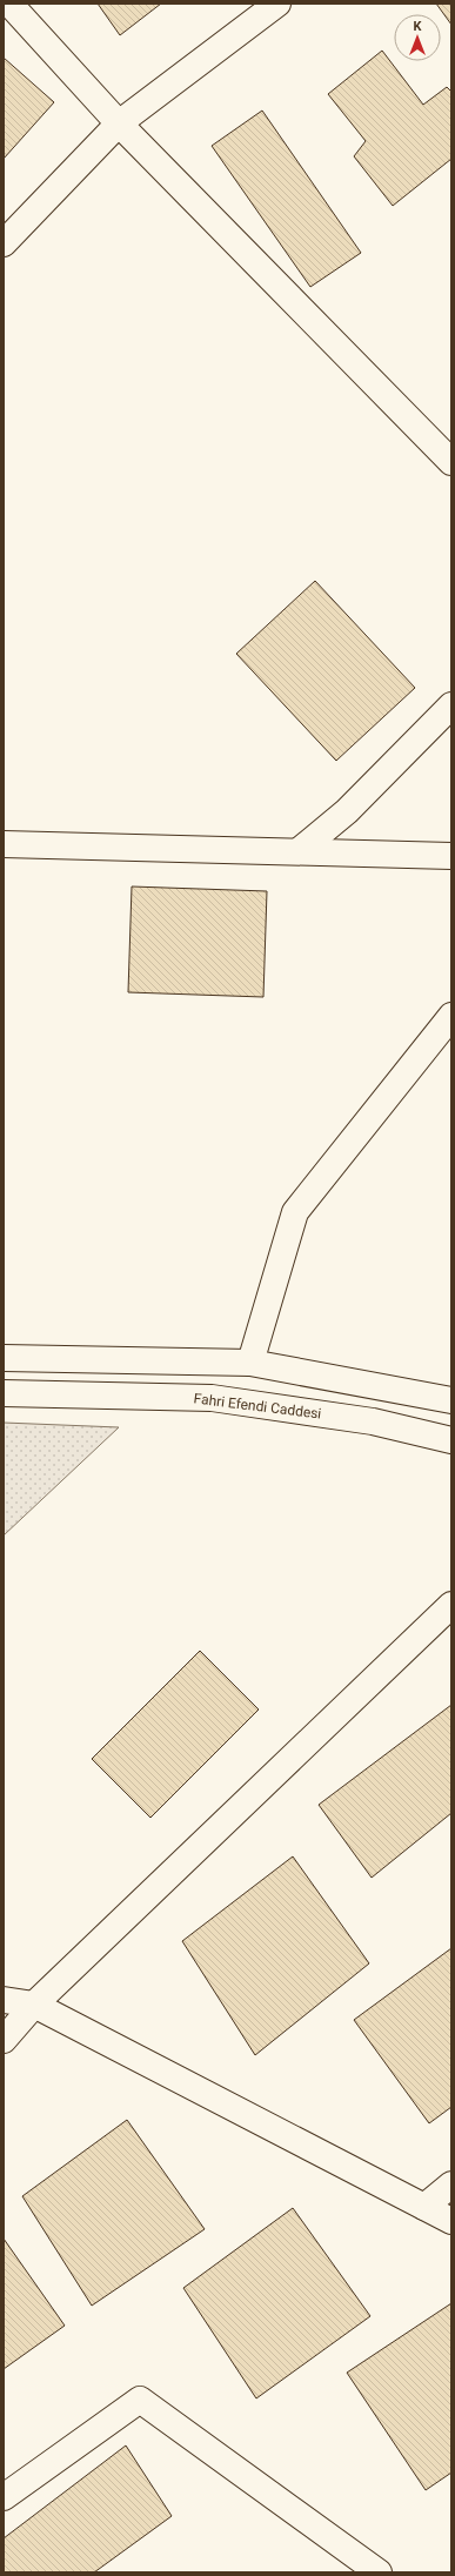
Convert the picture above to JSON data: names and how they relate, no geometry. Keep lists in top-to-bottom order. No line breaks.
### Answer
{"streets":{"street":["Fahri Efendi Caddesi"]},"north":"top"}
